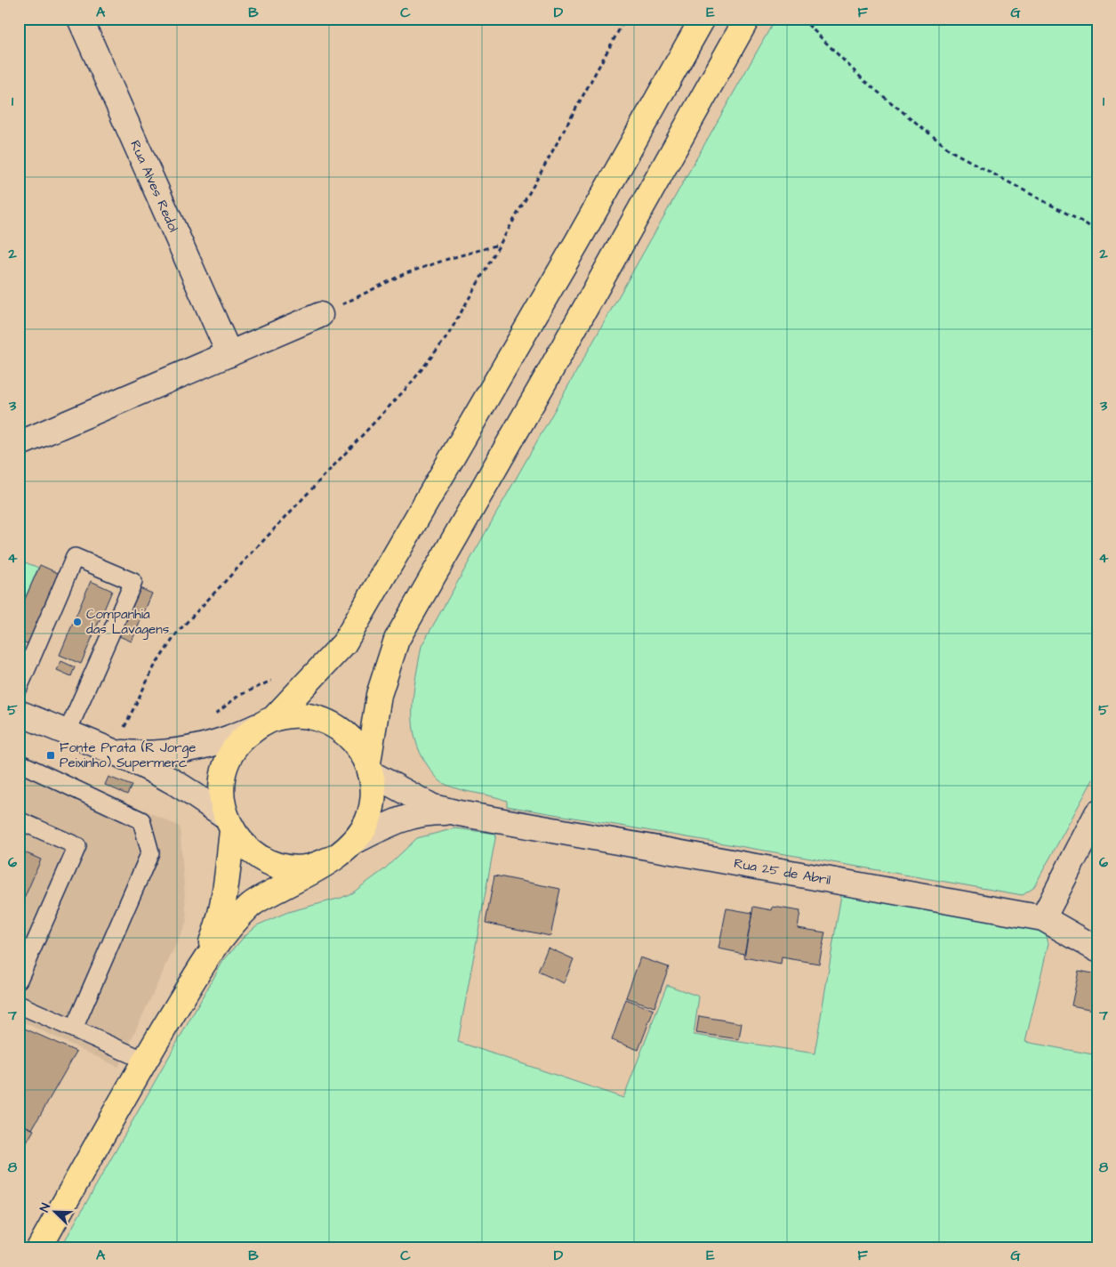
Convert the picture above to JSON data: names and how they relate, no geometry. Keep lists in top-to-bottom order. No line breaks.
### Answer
{"streets":{"street":["Rua Alves Redol","Rua 25 de Abril"]},"places":{"other":["Companhia das Lavagens"],"transit":["Fonte Prata (R Jorge Peixinho) Supermerc"]},"north":"top left","grid":{"columns":["A","B","C","D","E","F","G"],"rows":["1","2","3","4","5","6","7","8"]}}
